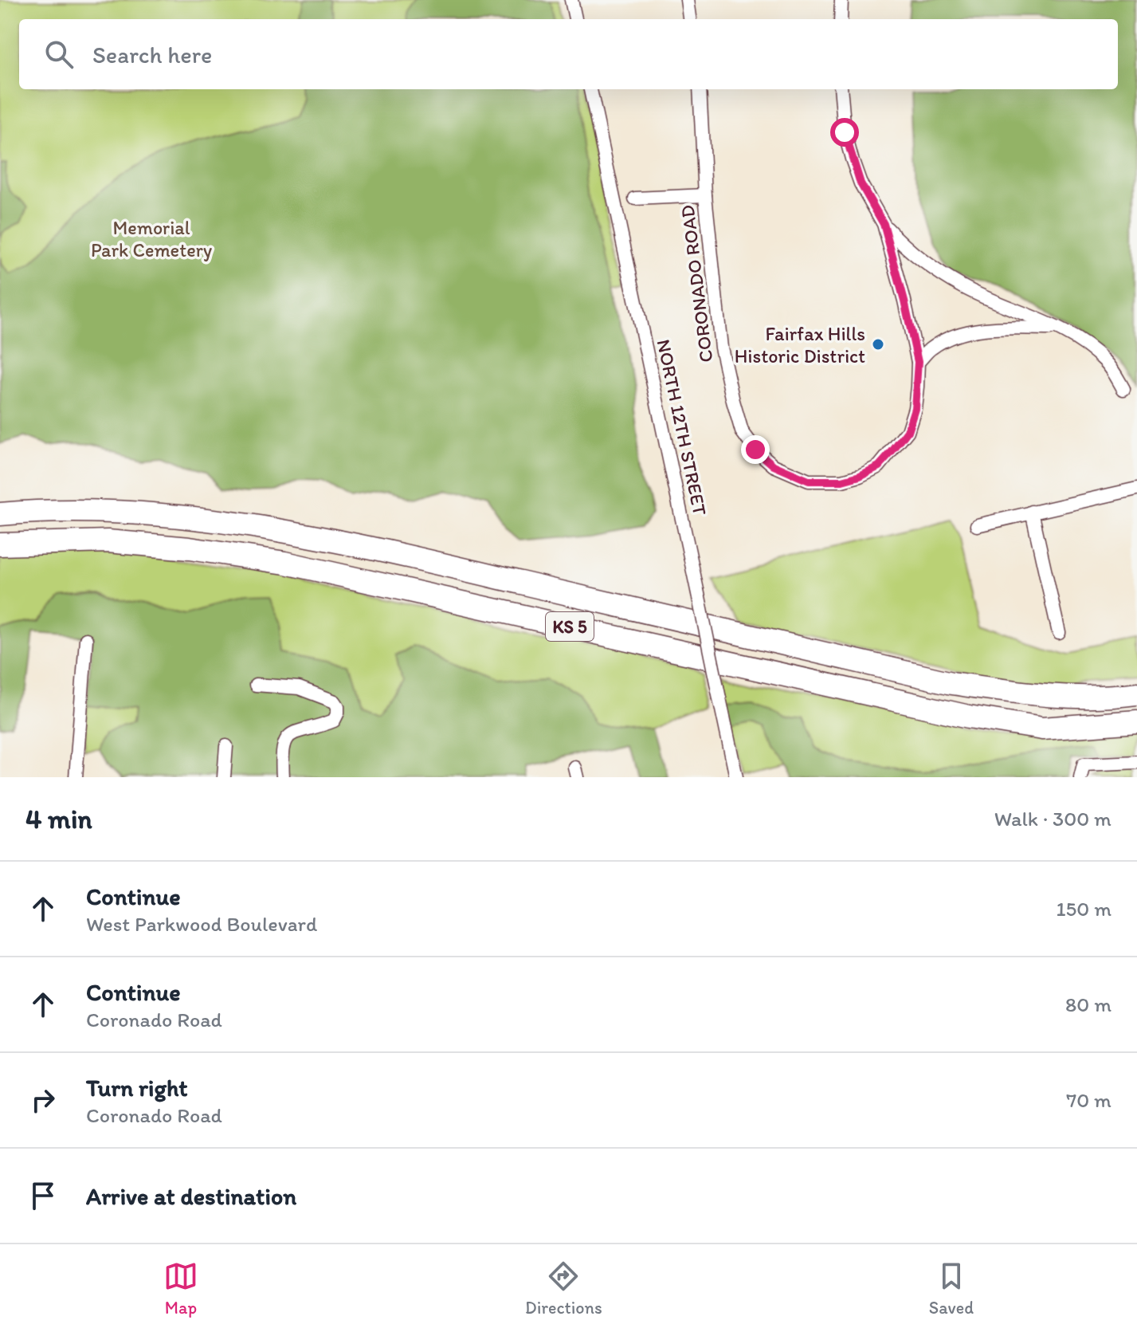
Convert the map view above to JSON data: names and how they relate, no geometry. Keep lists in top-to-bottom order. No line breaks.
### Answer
{"streets":{"highway":["KS 5"],"street":["CORONADO ROAD","NORTH 12TH STREET"]},"parks":["Memorial Park Cemetery"],"places":["Fairfax Hills Historic District"],"page":{"search":"Search here","heading":["4 min","Walk · 300 m"],"list":[["Continue","West Parkwood Boulevard","150 m"],["Continue","Coronado Road","80 m"],["Turn right","Coronado Road","70 m"],"Arrive at destination"],"nav":["Map","Directions","Saved"]}}
